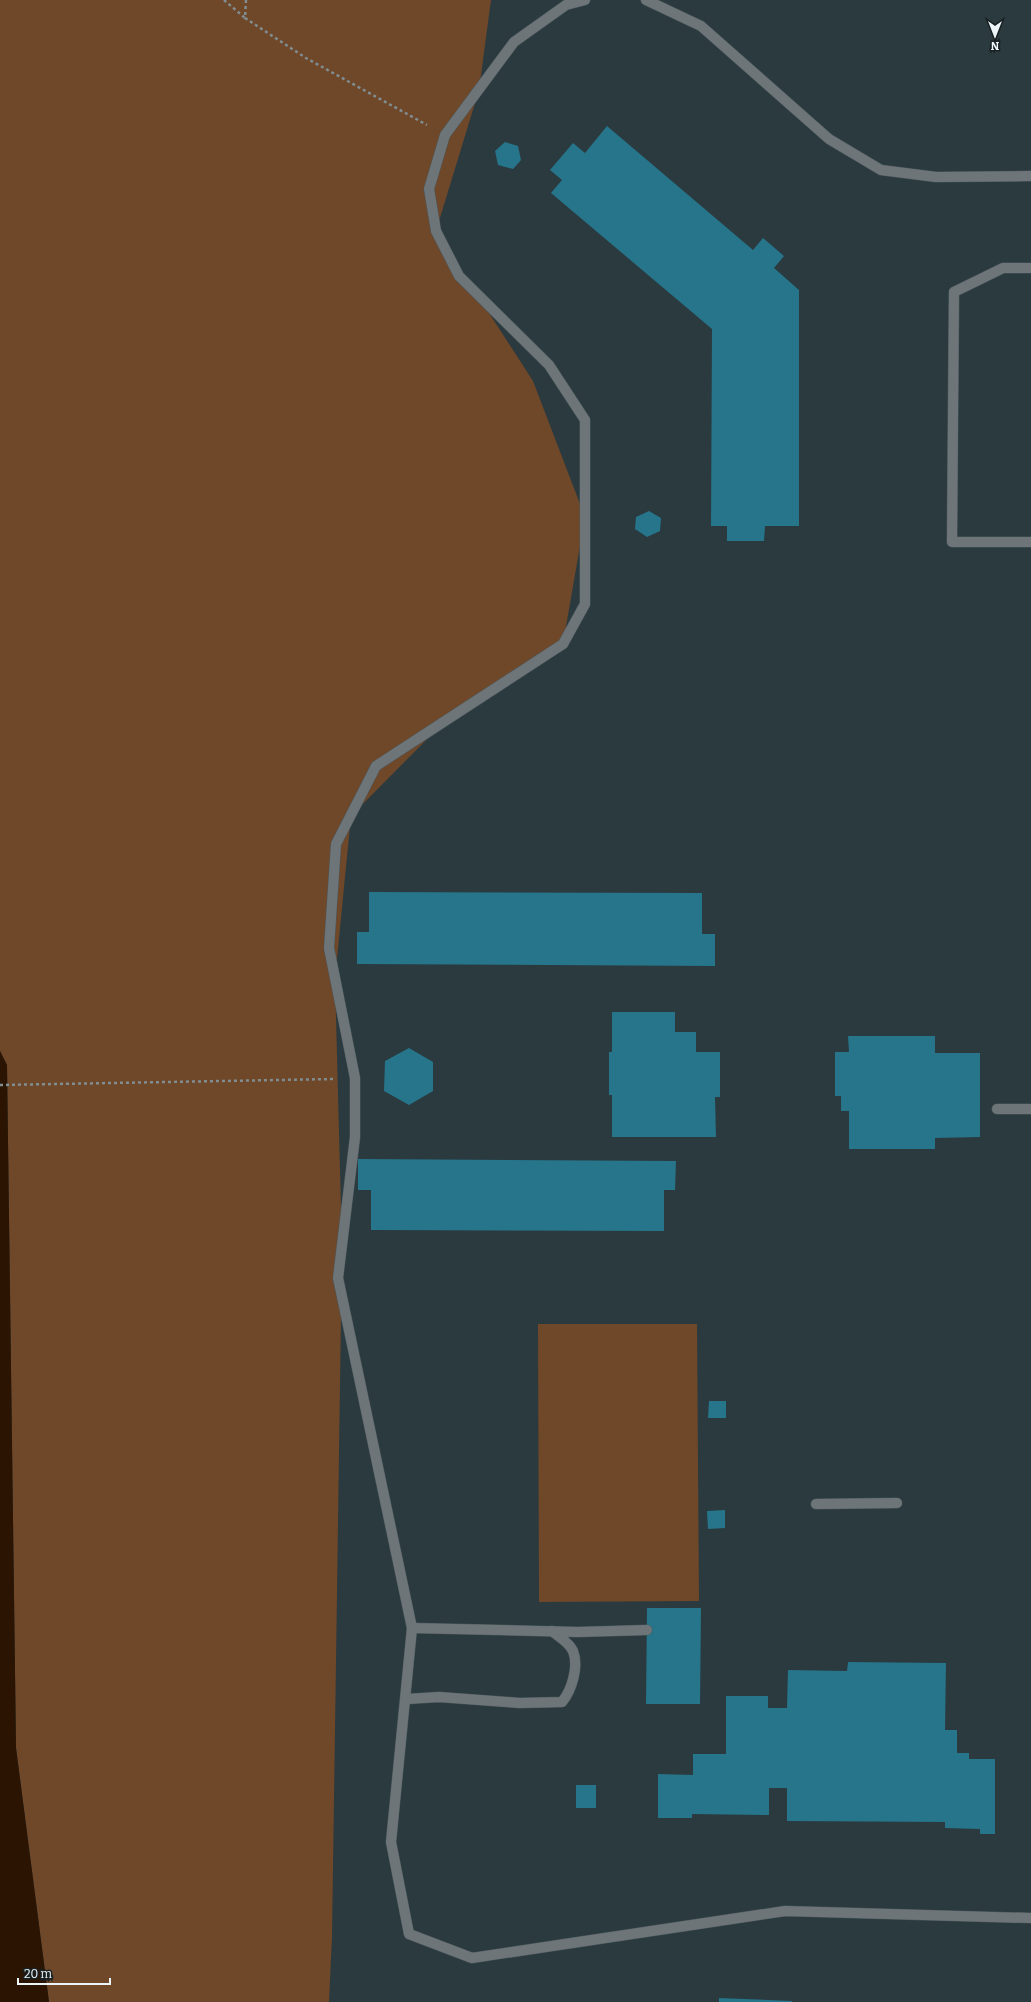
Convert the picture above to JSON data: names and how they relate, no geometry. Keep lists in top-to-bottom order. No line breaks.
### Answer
{"scale_bar":"20 m","north":"bottom"}
